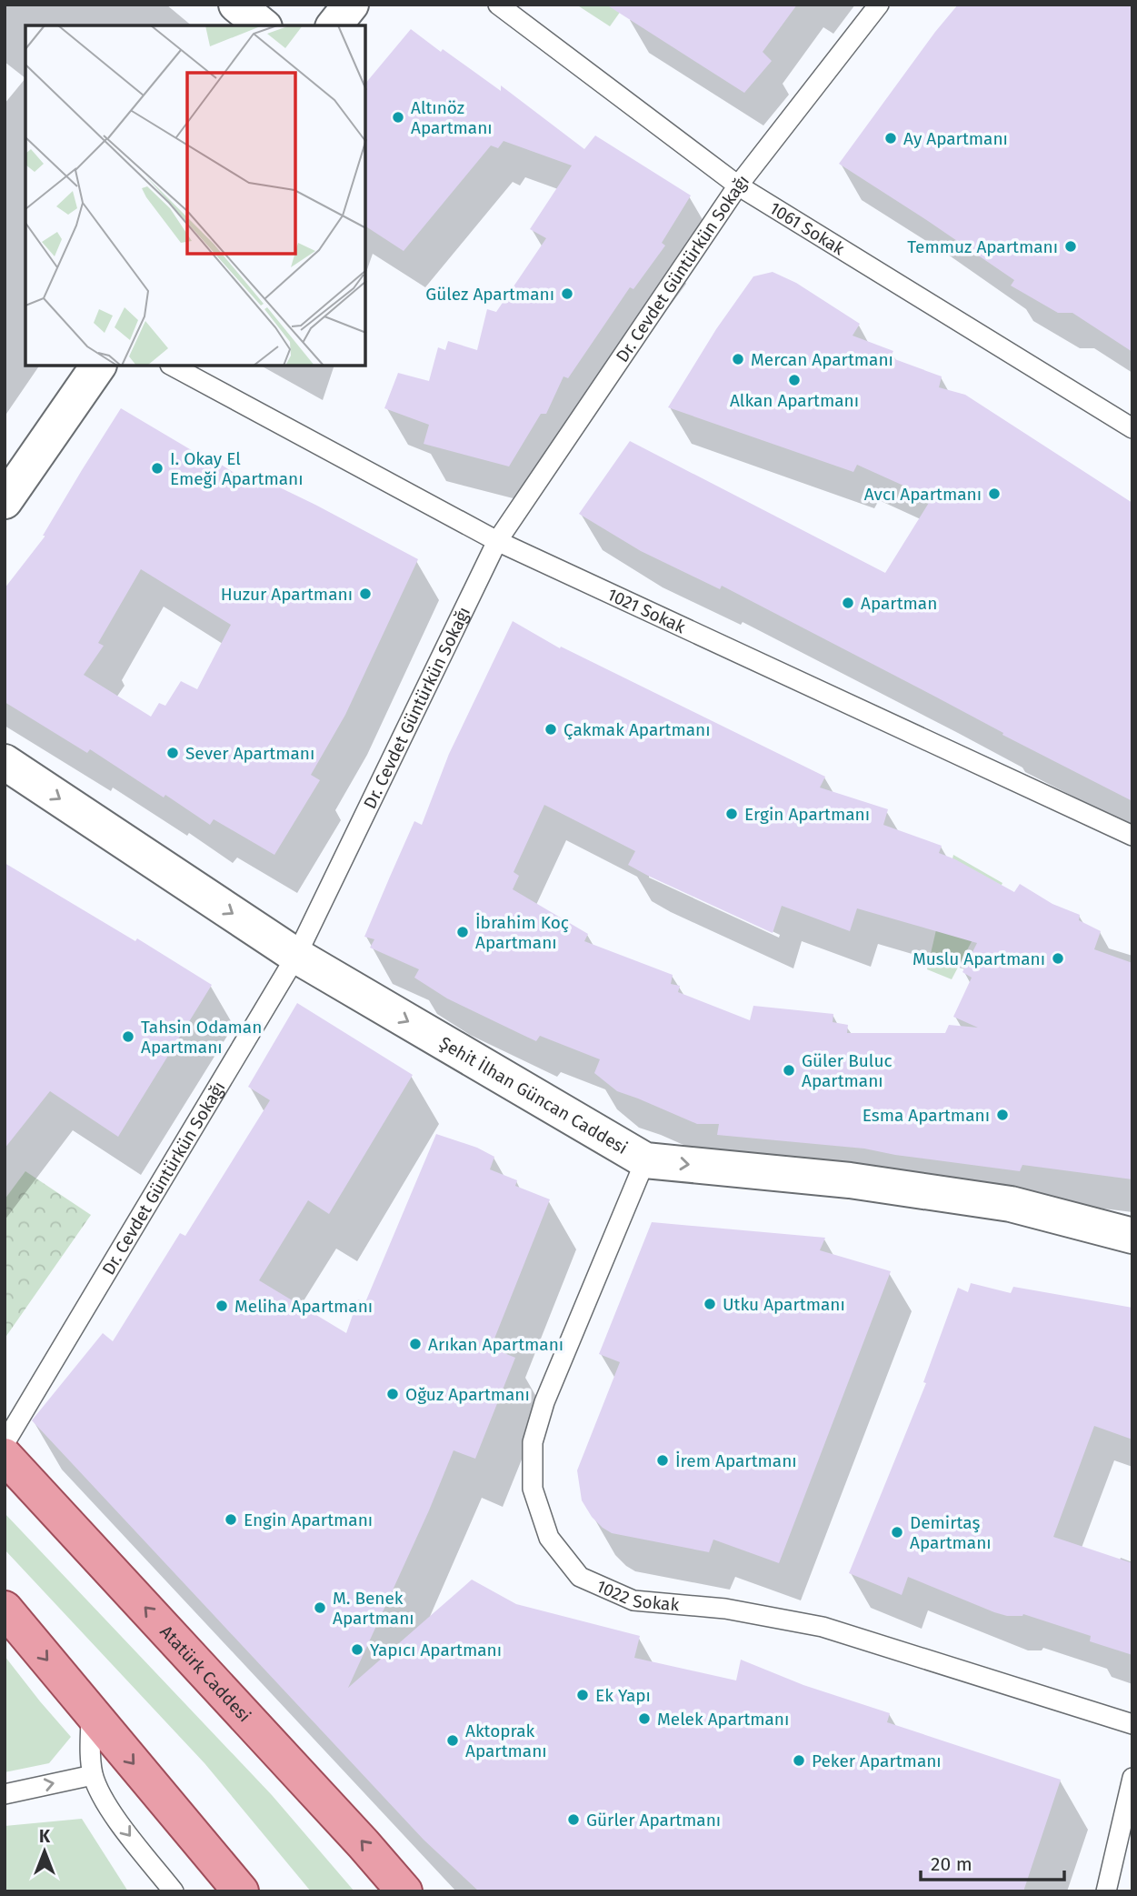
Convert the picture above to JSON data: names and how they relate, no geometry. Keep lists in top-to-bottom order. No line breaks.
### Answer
{"streets":{"main road":["Atatürk Caddesi"],"street":["Şehit İlhan Güncan Caddesi"],"lane":["1061 Sokak","Dr. Cevdet Güntürkün Sokağı","1021 Sokak","1022 Sokak"]},"crossings":[["1061 Sokak","Dr. Cevdet Güntürkün Sokağı"],["Dr. Cevdet Güntürkün Sokağı","1021 Sokak"],["Dr. Cevdet Güntürkün Sokağı","Şehit İlhan Güncan Caddesi"],["Şehit İlhan Güncan Caddesi","1022 Sokak"]],"one_way":["Şehit İlhan Güncan Caddesi"],"places":["Altınöz Apartmanı","Ay Apartmanı","Temmuz Apartmanı","Gülez Apartmanı","Mercan Apartmanı","Alkan Apartmanı","I. Okay El Emeği Apartmanı","Avcı Apartmanı","Huzur Apartmanı","Apartman","Çakmak Apartmanı","Sever Apartmanı","Ergin Apartmanı","İbrahim Koç Apartmanı","Muslu Apartmanı","Tahsin Odaman Apartmanı","Güler Buluc Apartmanı","Esma Apartmanı","Utku Apartmanı","Meliha Apartmanı","Arıkan Apartmanı","Oğuz Apartmanı","İrem Apartmanı","Engin Apartmanı","Demirtaş Apartmanı","M. Benek Apartmanı","Yapıcı Apartmanı","Ek Yapı","Melek Apartmanı","Aktoprak Apartmanı","Peker Apartmanı","Gürler Apartmanı"],"scale_bar":"20 m","north":"top"}
